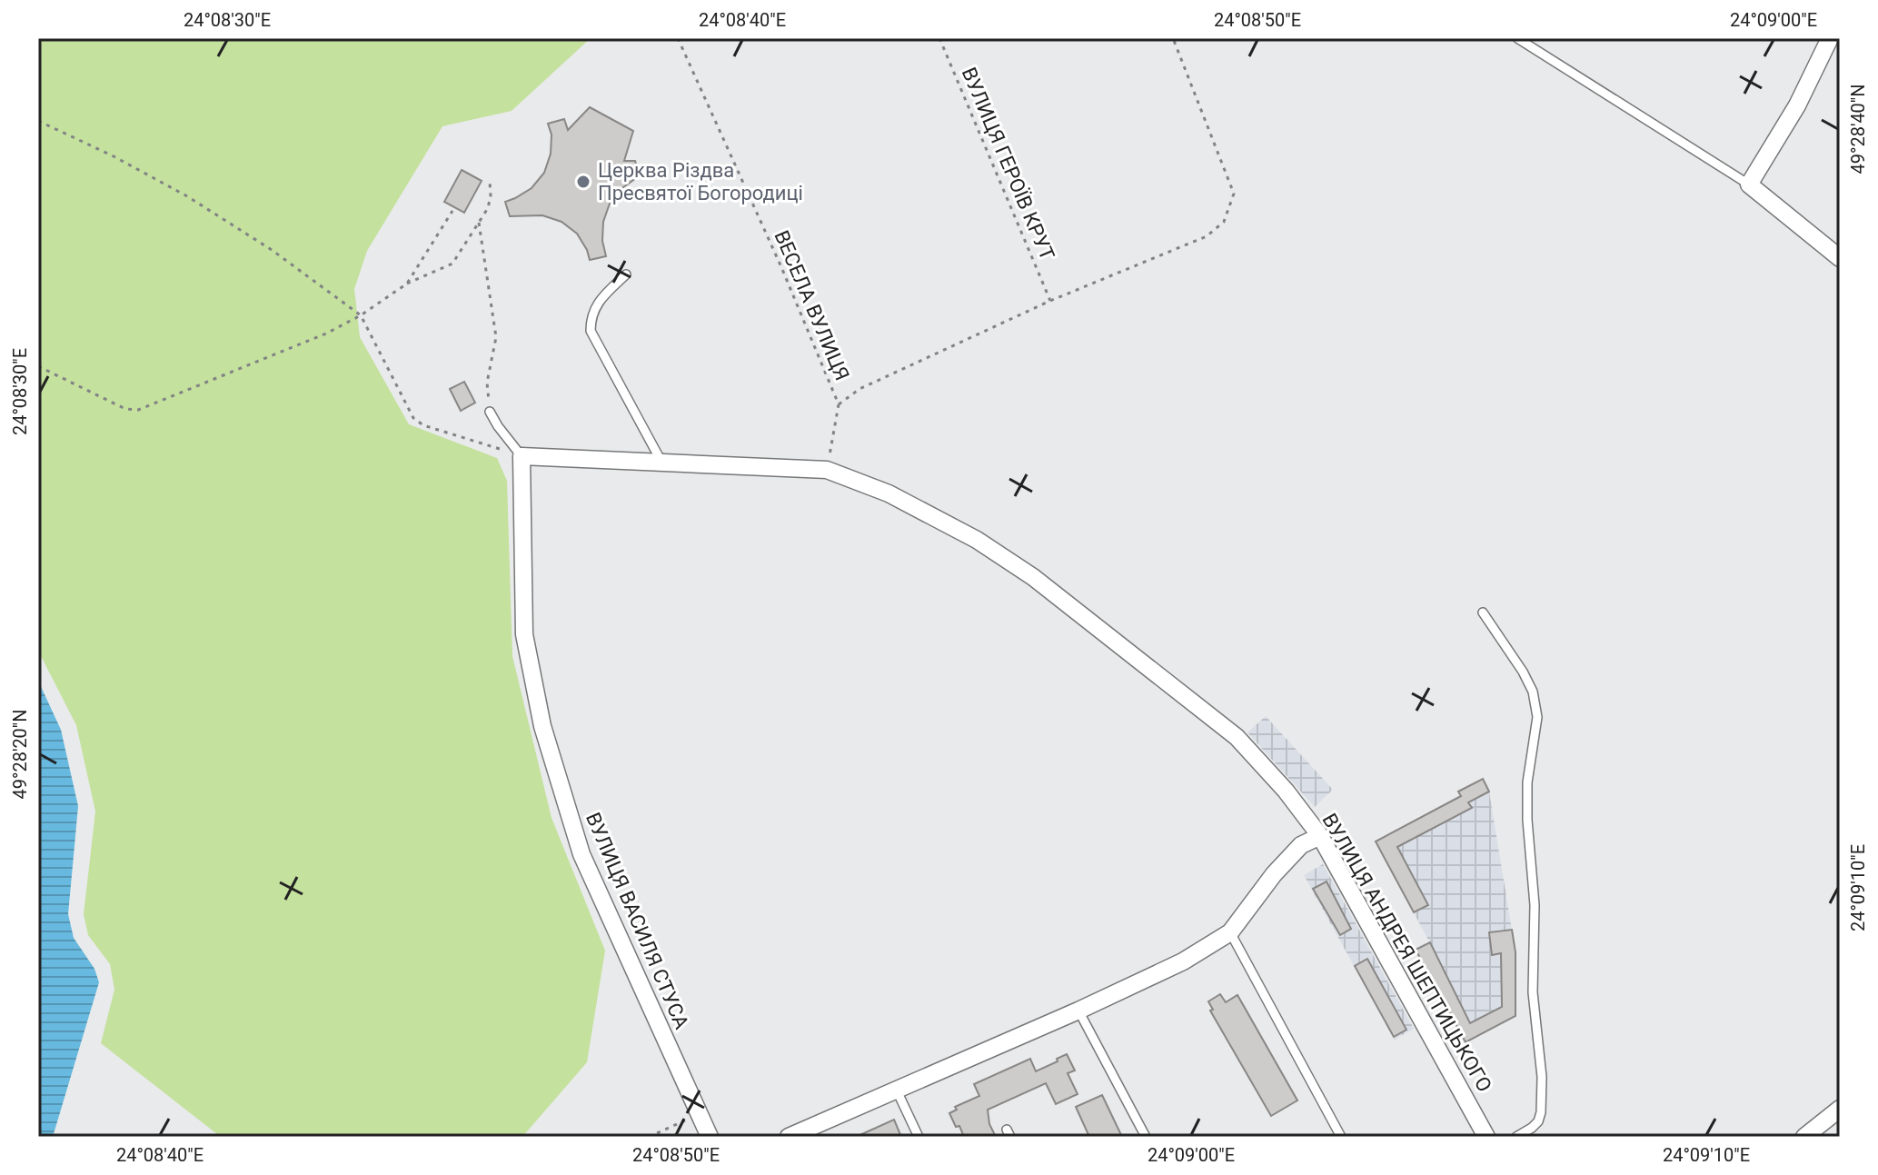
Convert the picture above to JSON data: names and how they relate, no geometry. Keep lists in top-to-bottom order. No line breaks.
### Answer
{"streets":{"street":["ВУЛИЦЯ ВАСИЛЯ СТУСА","ВУЛИЦЯ АНДРЕЯ ШЕПТИЦЬКОГО"],"path":["ВУЛИЦЯ ГЕРОЇВ КРУТ","ВЕСЕЛА ВУЛИЦЯ"]},"crossings":[["ВЕСЕЛА ВУЛИЦЯ","ВУЛИЦЯ АНДРЕЯ ШЕПТИЦЬКОГО"],["ВУЛИЦЯ ВАСИЛЯ СТУСА","ВУЛИЦЯ АНДРЕЯ ШЕПТИЦЬКОГО"]],"places":["Церква Різдва Пресвятої Богородиці"],"coordinates":["24°08'30\"E","24°08'40\"E","24°08'50\"E","24°09'00\"E","49°28'40\"N","49°28'20\"N","24°09'10\"E"]}
